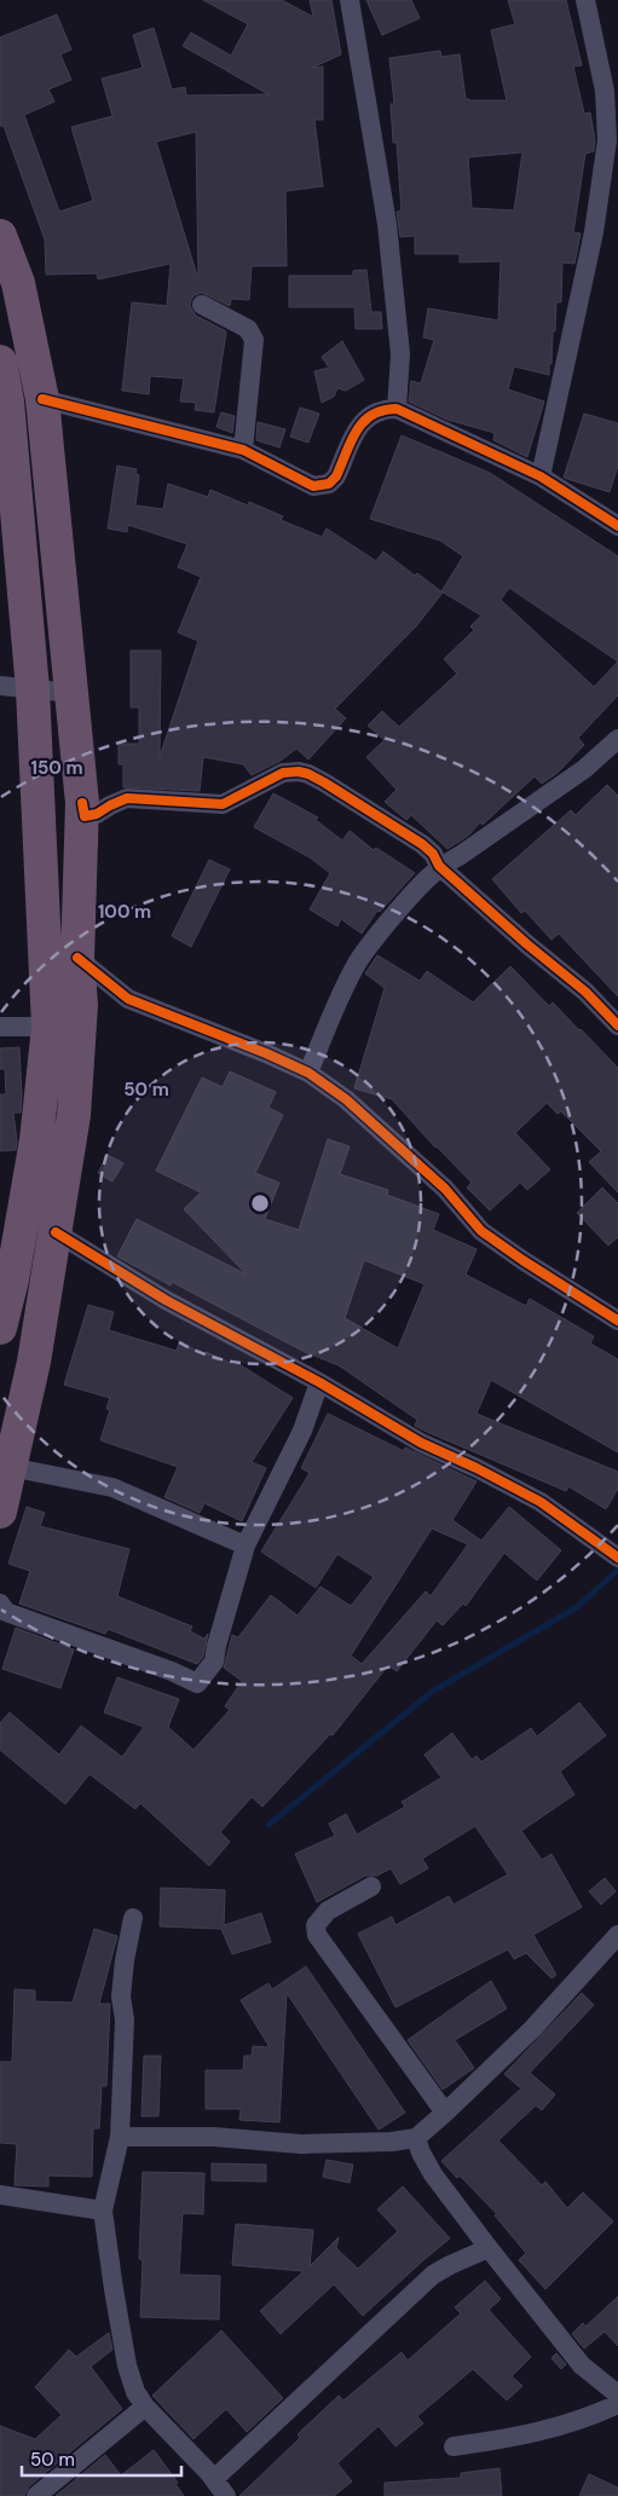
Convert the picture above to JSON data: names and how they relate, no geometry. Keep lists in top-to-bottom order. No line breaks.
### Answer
{"scale_bar":"50 m","rings":["150 m","100 m","50 m"]}
